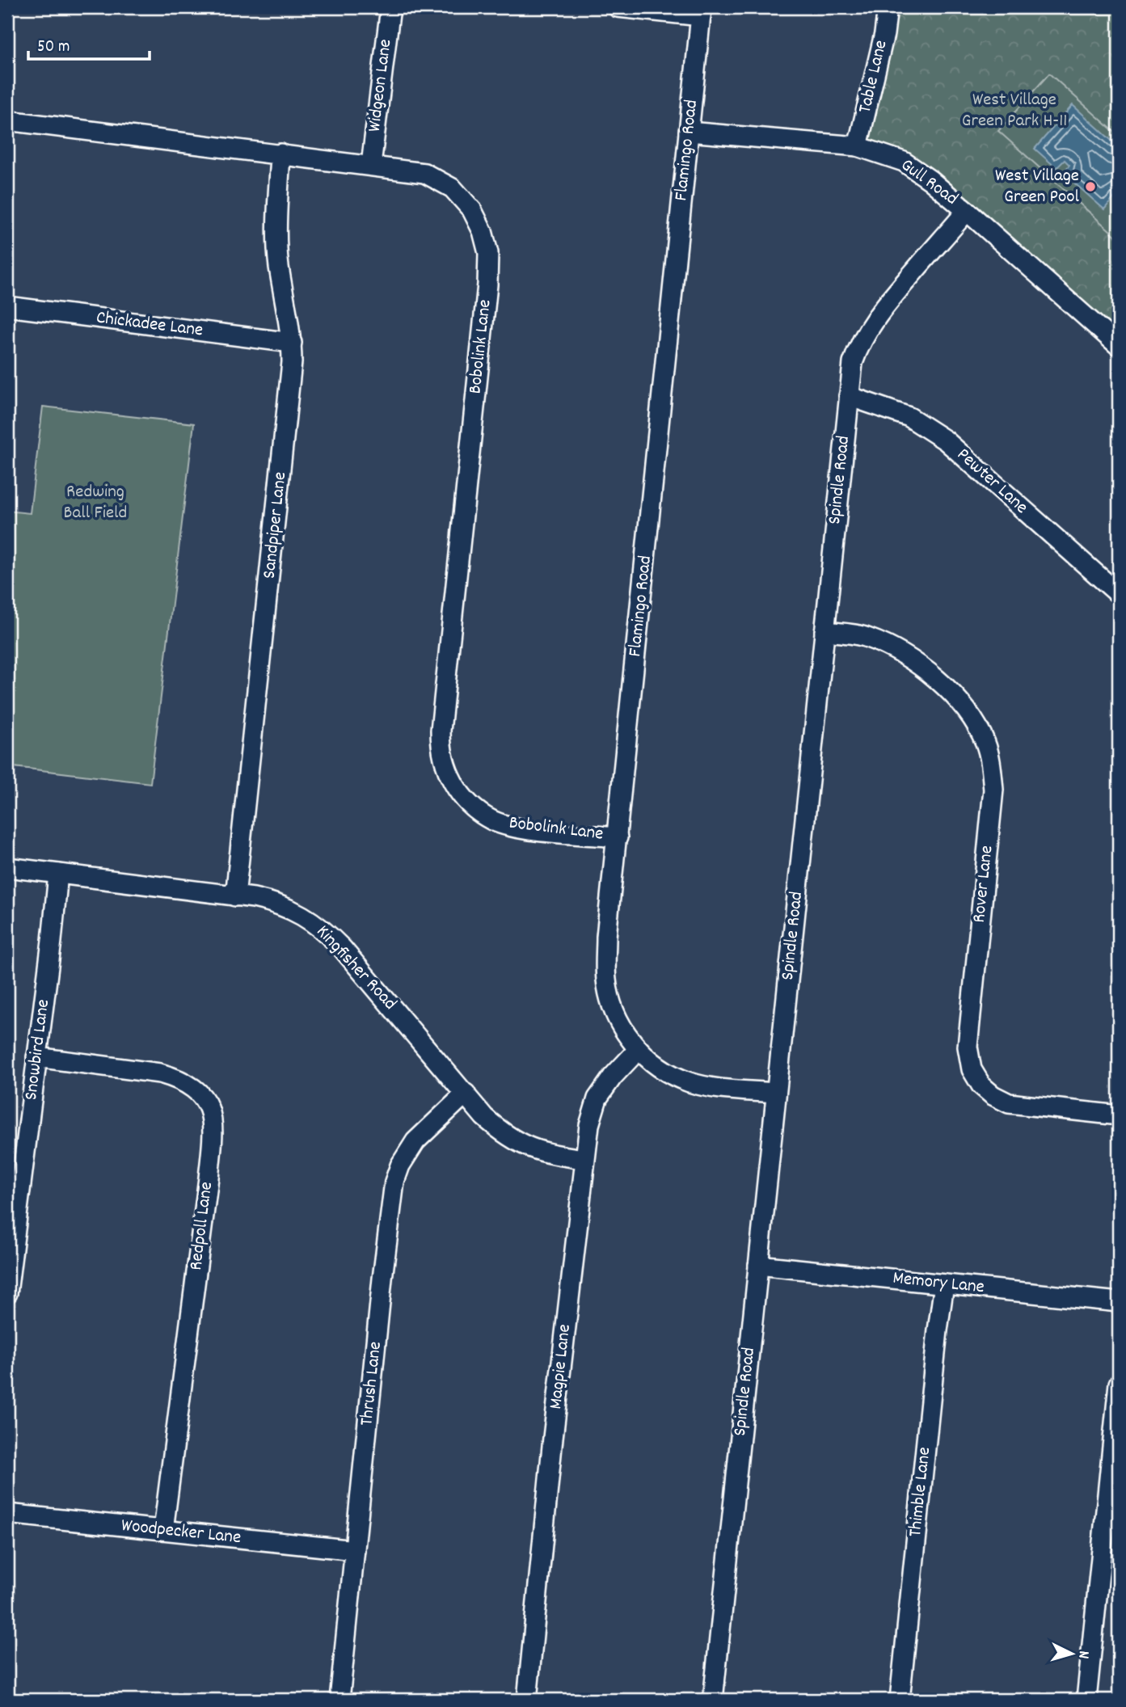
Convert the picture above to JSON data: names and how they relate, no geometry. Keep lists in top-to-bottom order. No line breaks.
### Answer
{"streets":{"street":["Table Lane","Widgeon Lane","Flamingo Road","Gull Road","Chickadee Lane","Bobolink Lane","Spindle Road","Pewter Lane","Sandpiper Lane","Rover Lane","Kingfisher Road","Snowbird Lane","Redpoll Lane","Memory Lane","Magpie Lane","Thrush Lane","Thimble Lane","Woodpecker Lane"]},"crossings":[["Table Lane","Gull Road"],["Widgeon Lane","Bobolink Lane"],["Flamingo Road","Gull Road"],["Flamingo Road","Bobolink Lane"],["Flamingo Road","Spindle Road"],["Flamingo Road","Magpie Lane"],["Gull Road","Spindle Road"],["Chickadee Lane","Sandpiper Lane"],["Bobolink Lane","Sandpiper Lane"],["Spindle Road","Pewter Lane"],["Spindle Road","Rover Lane"],["Spindle Road","Memory Lane"],["Sandpiper Lane","Kingfisher Road"],["Kingfisher Road","Snowbird Lane"],["Kingfisher Road","Magpie Lane"],["Kingfisher Road","Thrush Lane"],["Snowbird Lane","Redpoll Lane"],["Redpoll Lane","Woodpecker Lane"],["Memory Lane","Thimble Lane"],["Thrush Lane","Woodpecker Lane"]],"parks":["West Village Green Park H-11","Redwing Ball Field"],"places":["West Village Green Pool"],"scale_bar":"50 m","north":"right"}
